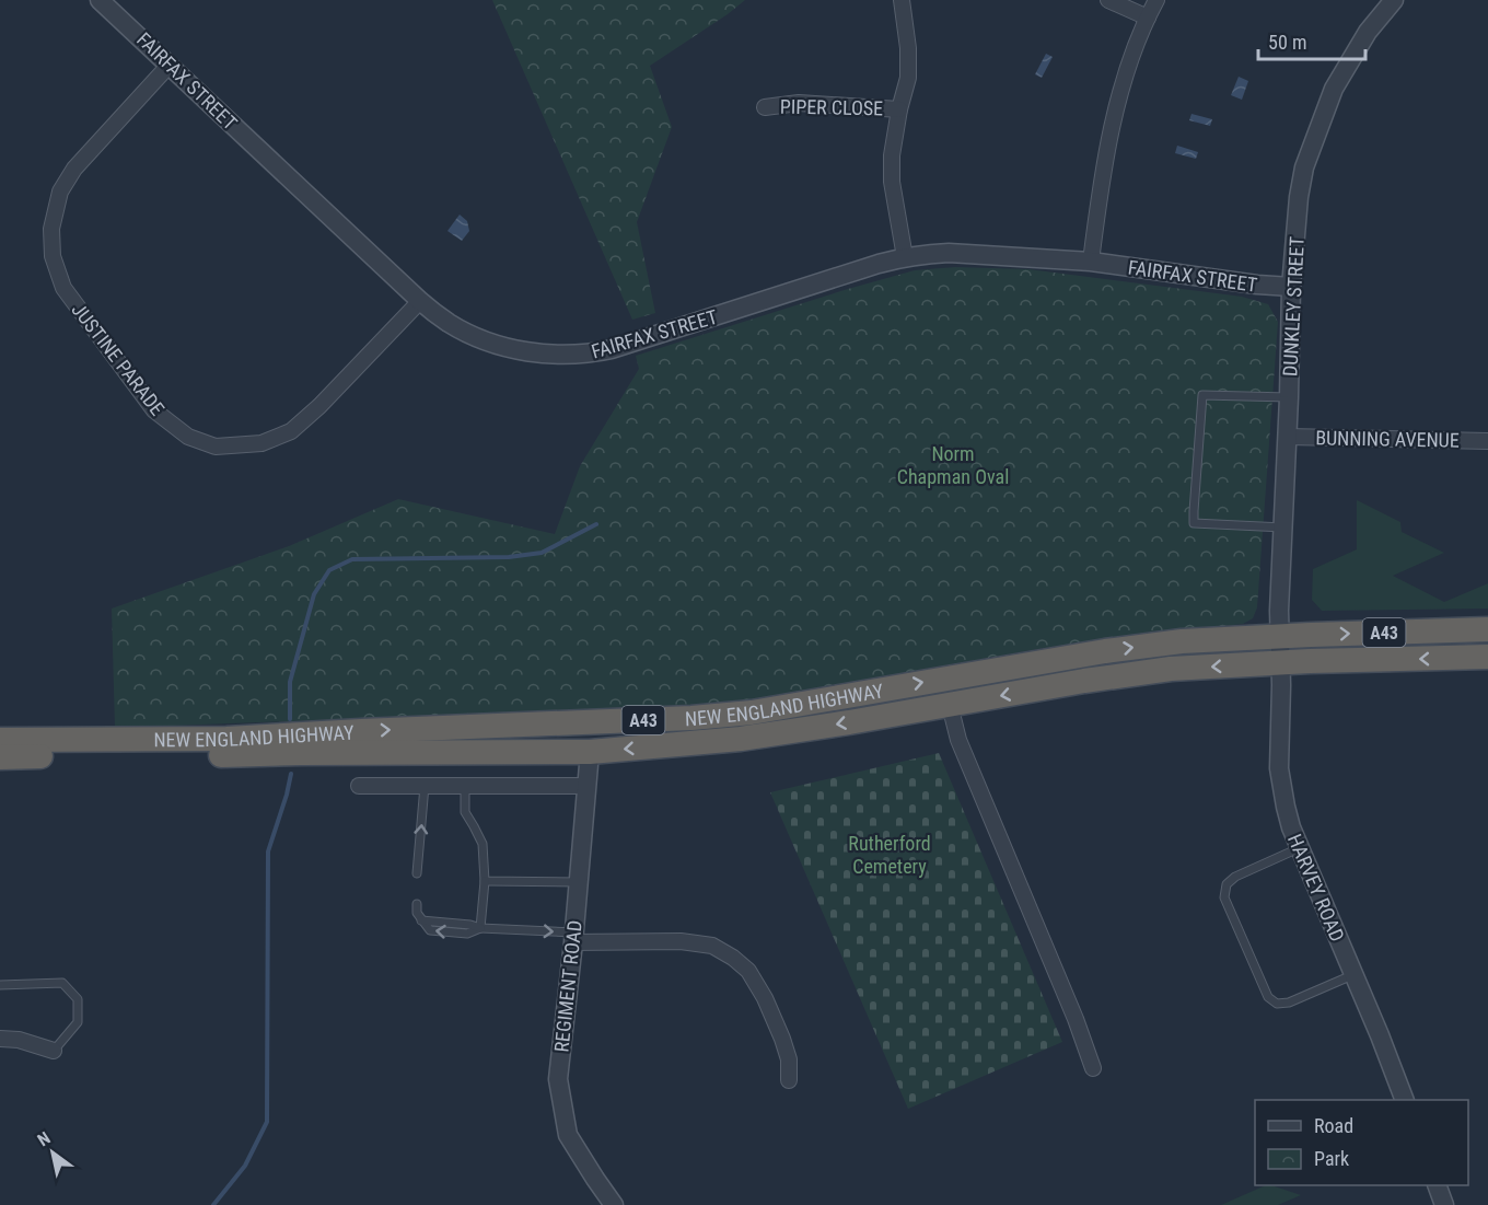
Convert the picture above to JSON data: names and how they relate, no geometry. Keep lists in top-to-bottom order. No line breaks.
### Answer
{"streets":{"highway":["A43","NEW ENGLAND HIGHWAY"],"street":["FAIRFAX STREET","PIPER CLOSE","DUNKLEY STREET","JUSTINE PARADE","BUNNING AVENUE","HARVEY ROAD","REGIMENT ROAD"]},"crossings":[["FAIRFAX STREET","DUNKLEY STREET"],["FAIRFAX STREET","JUSTINE PARADE"],["DUNKLEY STREET","BUNNING AVENUE"],["DUNKLEY STREET","NEW ENGLAND HIGHWAY"],["DUNKLEY STREET","HARVEY ROAD"],["NEW ENGLAND HIGHWAY","HARVEY ROAD"],["NEW ENGLAND HIGHWAY","REGIMENT ROAD"]],"parks":["Norm Chapman Oval","Rutherford Cemetery"],"legend":["Road","Park"],"scale_bar":"50 m","north":"top left"}
